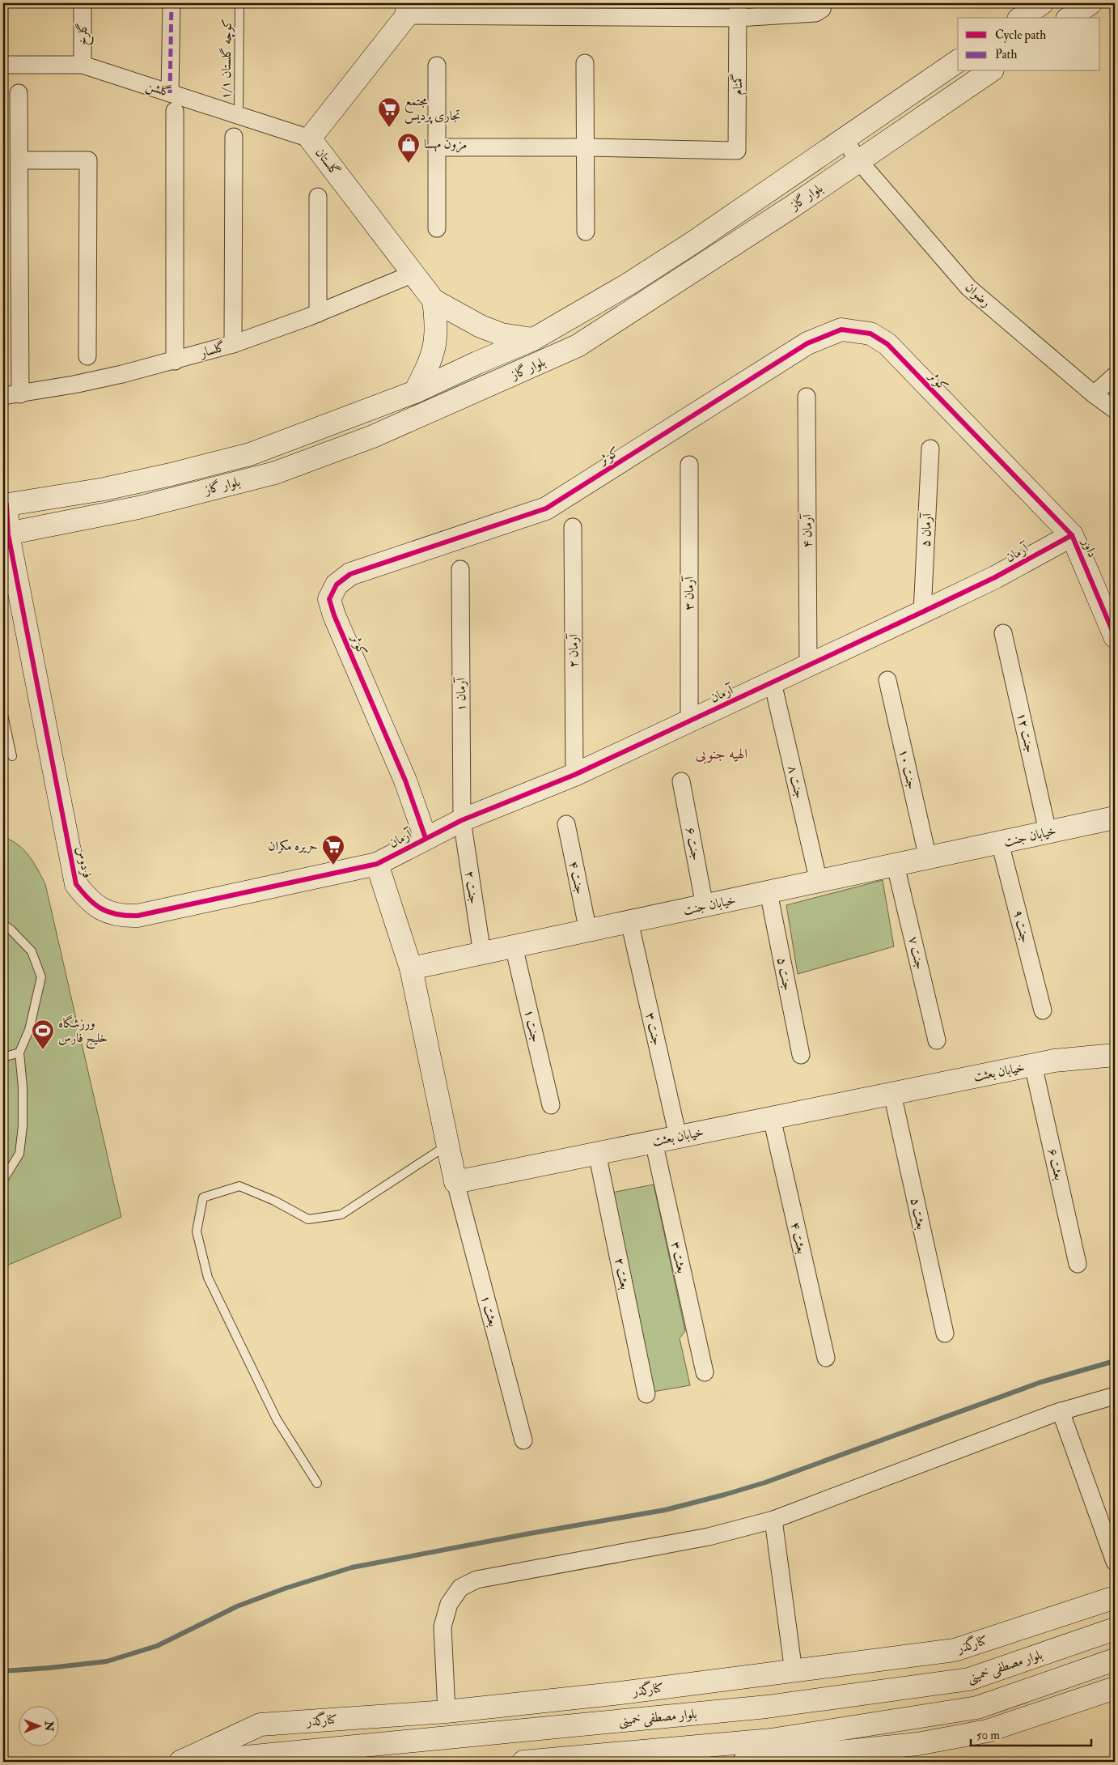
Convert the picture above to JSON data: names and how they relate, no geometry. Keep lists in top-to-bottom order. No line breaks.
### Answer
{"streets":{"street":["گلرخ","گمنام","گلشن","گلستان","بلوار گاز","رضوان","گلسار","کوثر","آرمان ۵","آرمان ۴","داور","آرمان","آرمان ۳","آرمان ۲","آرمان ۱","جنت ۱۲","جنت ۱۰","جنت ۸","خیابان جنت","جنت ۶","فردوس","جنت ۴","جنت ۲","جنت ۹","جنت ۷","جنت ۵","جنت ۱","جنت ۳","خیابان بعثت","بعثت ۶","بعثت ۵","بعثت ۴","بعثت ۳","بعثت ۲","بعثت ۱","کنارگذر","بلوار مصطفی خمینی"],"lane":["کوچه گلستان ۱/۱"]},"crossings":[["گلرخ","گلشن"],["کوچه گلستان ۱/۱","گلشن"],["گلشن","گلستان"],["گلستان","بلوار گاز"],["گلستان","گلسار"],["بلوار گاز","رضوان"],["بلوار گاز","فردوس"],["کوثر","داور"],["کوثر","آرمان"],["آرمان ۵","آرمان"],["آرمان ۴","آرمان"],["داور","آرمان"],["آرمان","آرمان ۳"],["آرمان","آرمان ۲"],["آرمان","آرمان ۱"],["آرمان","جنت ۸"],["آرمان","فردوس"],["آرمان","جنت ۲"],["آرمان ۱","جنت ۲"],["جنت ۱۲","خیابان جنت"],["جنت ۱۰","خیابان جنت"],["جنت ۸","خیابان جنت"],["خیابان جنت","جنت ۶"],["خیابان جنت","جنت ۴"],["خیابان جنت","جنت ۲"],["خیابان جنت","جنت ۹"],["خیابان جنت","جنت ۷"],["خیابان جنت","جنت ۵"],["خیابان جنت","جنت ۱"],["خیابان جنت","جنت ۳"],["جنت ۳","خیابان بعثت"],["خیابان بعثت","بعثت ۶"],["خیابان بعثت","بعثت ۵"],["خیابان بعثت","بعثت ۴"],["خیابان بعثت","بعثت ۳"],["خیابان بعثت","بعثت ۲"],["خیابان بعثت","بعثت ۱"]],"districts":["الهیه جنوبی"],"places":{"supermarket":["مجتمع تجاری پردیس","حریره مکران"],"shop":["مزون مهسا"],"sports":["ورزشگاه خلیج فارس"]},"legend":["Cycle path","Path"],"scale_bar":"50 m","north":"right"}
